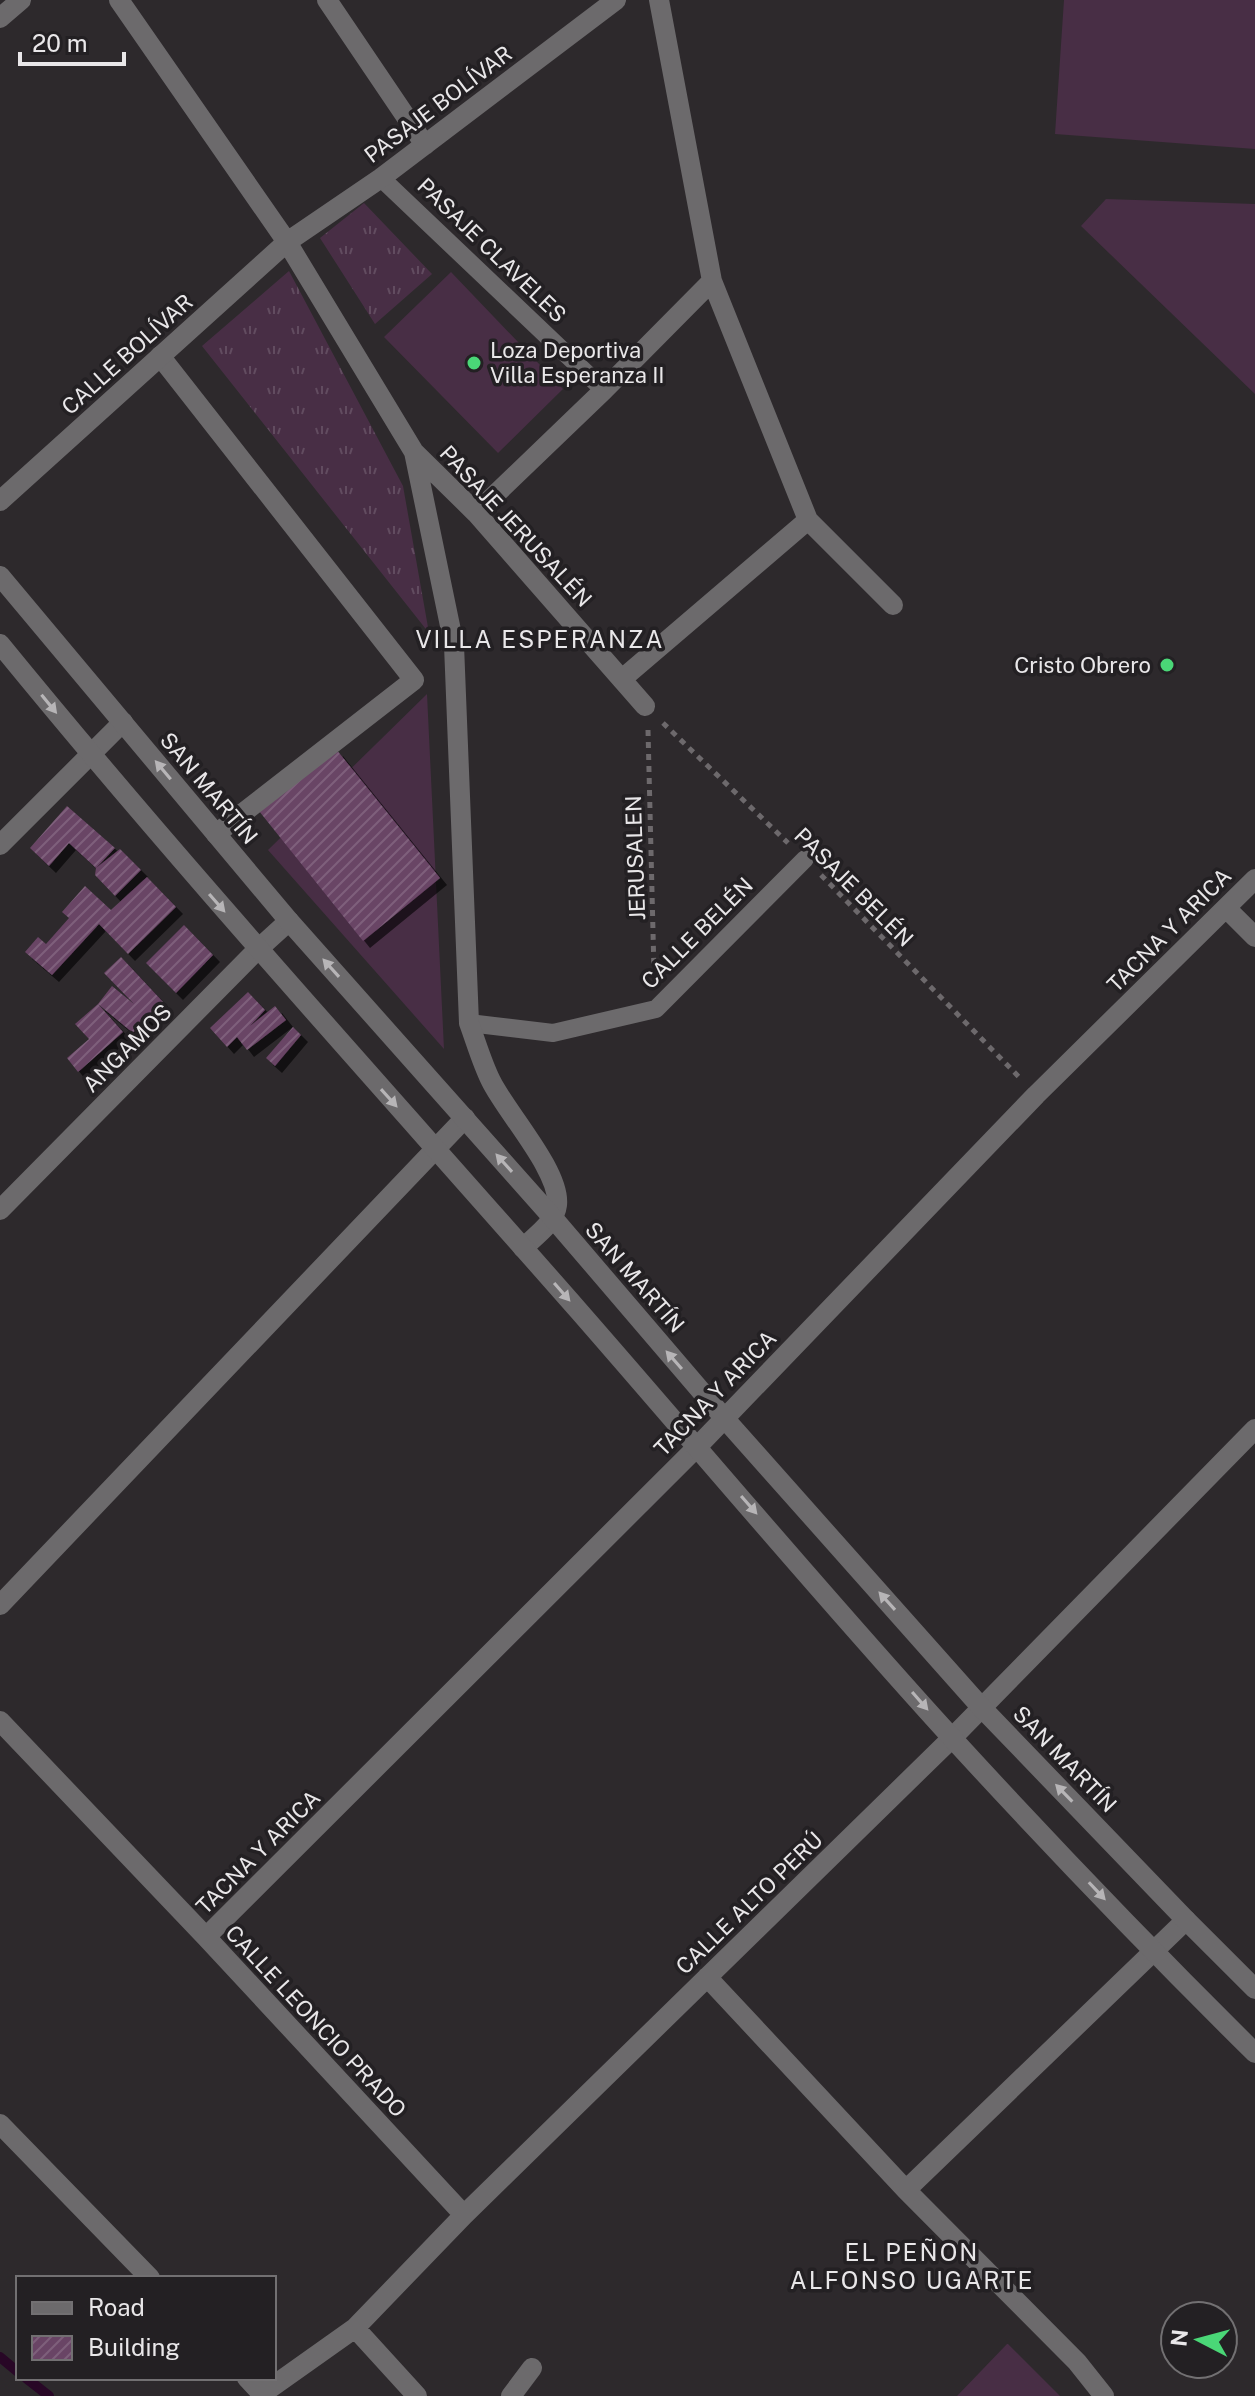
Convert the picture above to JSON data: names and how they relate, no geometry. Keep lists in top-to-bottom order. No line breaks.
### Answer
{"streets":{"street":["PASAJE BOLÍVAR","CALLE BOLÍVAR","PASAJE JERUSALÉN","SAN MARTÍN","TACNA Y ARICA","ANGAMOS","CALLE ALTO PERÚ","CALLE LEONCIO PRADO"],"lane":["PASAJE CLAVELES","CALLE BELÉN"],"path":["JERUSALEN","PASAJE BELÉN"]},"crossings":[["PASAJE BOLÍVAR","PASAJE CLAVELES"],["PASAJE BOLÍVAR","CALLE BOLÍVAR"],["PASAJE JERUSALÉN","JERUSALEN"],["PASAJE JERUSALÉN","PASAJE BELÉN"],["SAN MARTÍN","TACNA Y ARICA"],["SAN MARTÍN","ANGAMOS"],["SAN MARTÍN","CALLE ALTO PERÚ"],["JERUSALEN","PASAJE BELÉN"],["JERUSALEN","CALLE BELÉN"],["PASAJE BELÉN","TACNA Y ARICA"],["PASAJE BELÉN","CALLE BELÉN"],["TACNA Y ARICA","CALLE LEONCIO PRADO"],["CALLE ALTO PERÚ","CALLE LEONCIO PRADO"]],"districts":["VILLA ESPERANZA","EL PEÑON ALFONSO UGARTE"],"places":["Loza Deportiva Villa Esperanza II","Cristo Obrero"],"legend":["Road","Building"],"scale_bar":"20 m","north":"left"}
